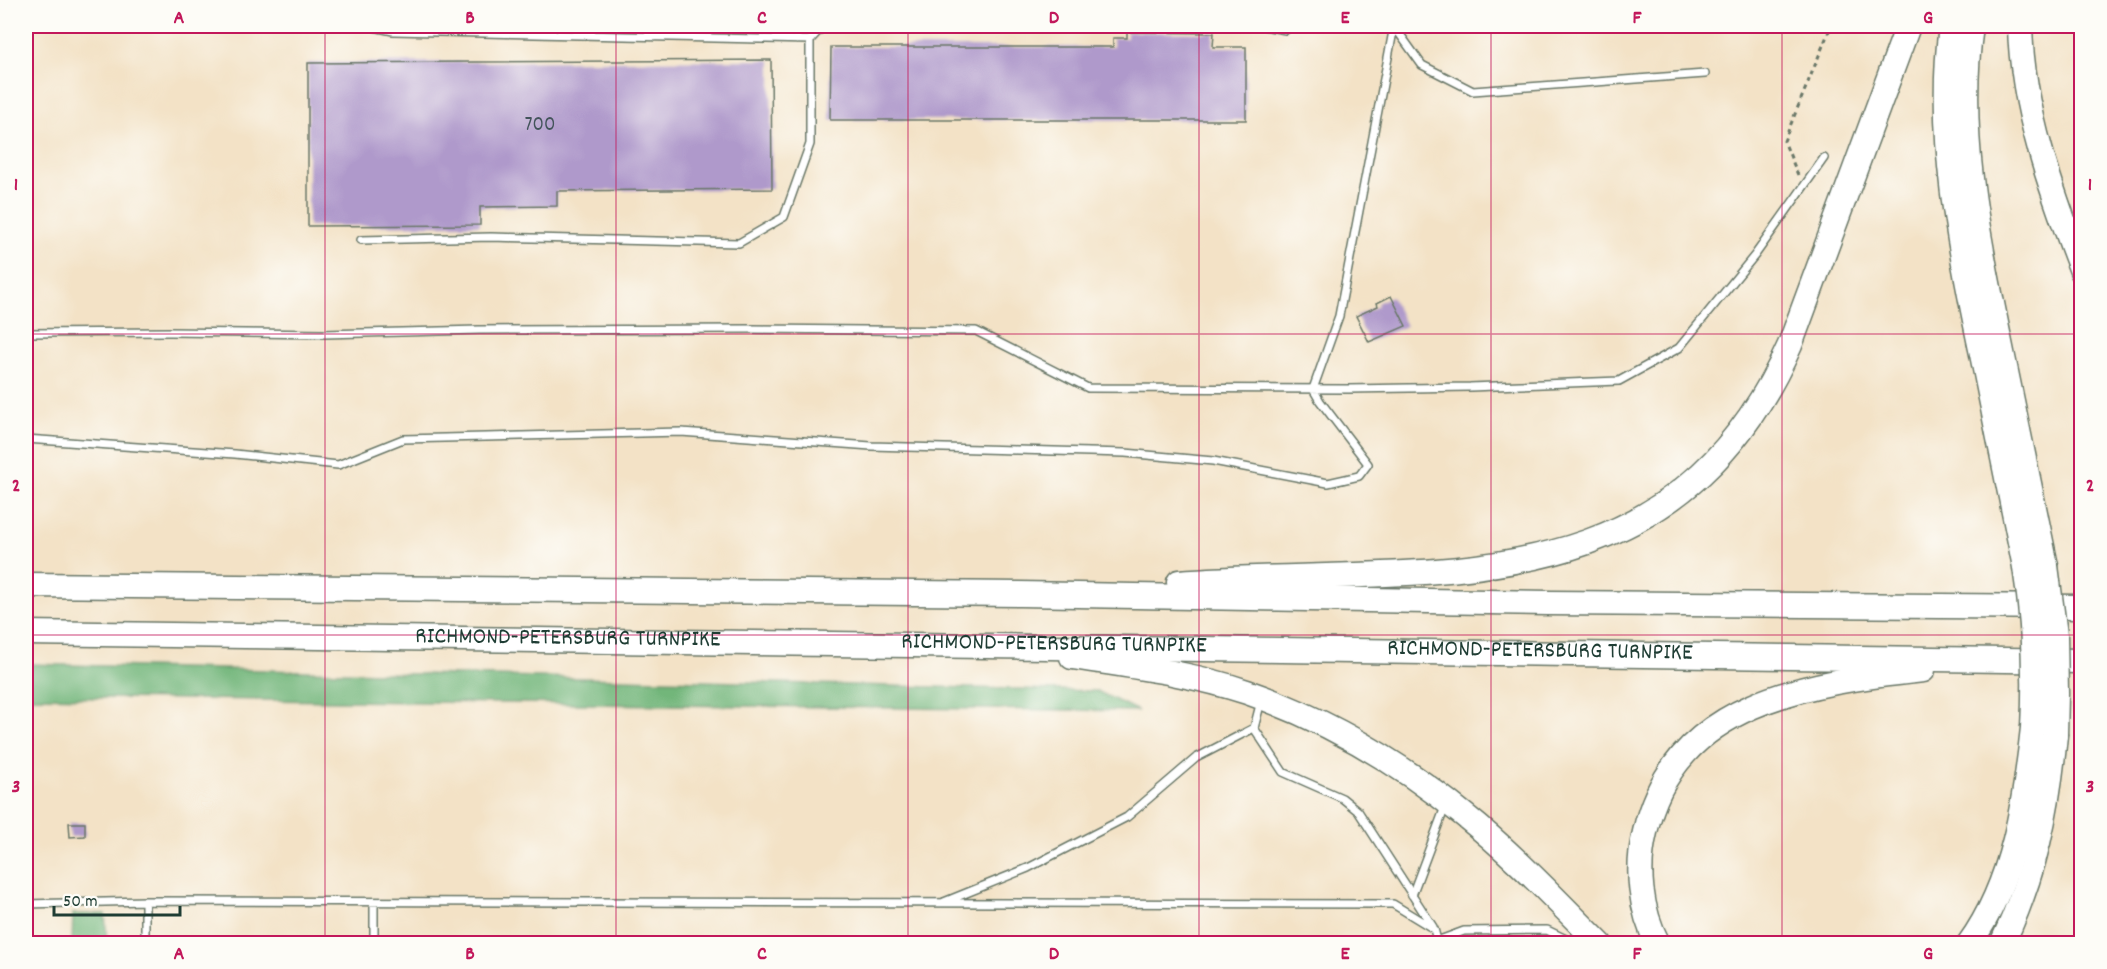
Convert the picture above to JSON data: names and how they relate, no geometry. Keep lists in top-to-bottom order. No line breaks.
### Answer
{"streets":{"highway":["RICHMOND-PETERSBURG TURNPIKE"]},"house_numbers":["700"],"scale_bar":"50 m","grid":{"columns":["A","B","C","D","E","F","G"],"rows":["1","2","3"]}}
